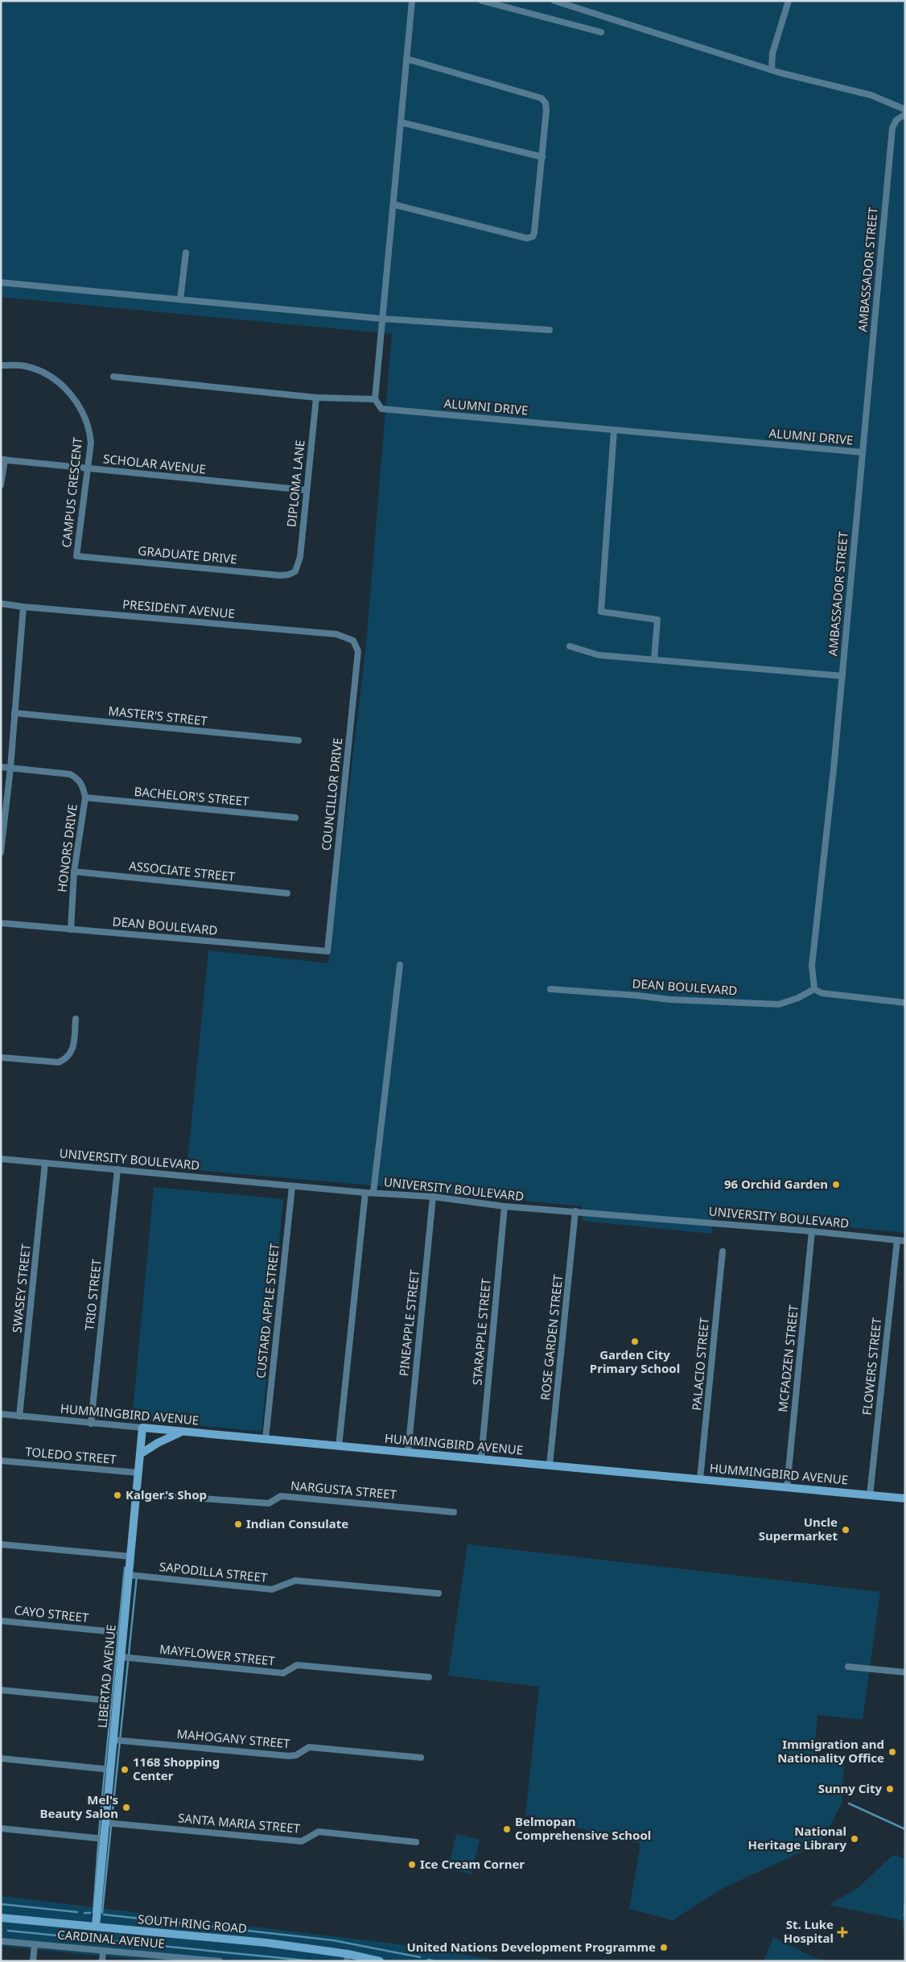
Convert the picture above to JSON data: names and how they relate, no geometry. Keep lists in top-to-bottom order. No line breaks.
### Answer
{"streets":{"street":["AMBASSADOR STREET","ALUMNI DRIVE","SCHOLAR AVENUE","DIPLOMA LANE","CAMPUS CRESCENT","GRADUATE DRIVE","PRESIDENT AVENUE","MASTER'S STREET","COUNCILLOR DRIVE","BACHELOR'S STREET","HONORS DRIVE","ASSOCIATE STREET","DEAN BOULEVARD","UNIVERSITY BOULEVARD","SWASEY STREET","TRIO STREET","CUSTARD APPLE STREET","PINEAPPLE STREET","STARAPPLE STREET","ROSE GARDEN STREET","MCFADZEN STREET","PALACIO STREET","FLOWERS STREET","HUMMINGBIRD AVENUE","TOLEDO STREET","NARGUSTA STREET","SAPODILLA STREET","CAYO STREET","MAYFLOWER STREET","LIBERTAD AVENUE","MAHOGANY STREET","SANTA MARIA STREET","SOUTH RING ROAD","CARDINAL AVENUE"]},"crossings":[["AMBASSADOR STREET","ALUMNI DRIVE"],["AMBASSADOR STREET","DEAN BOULEVARD"],["SCHOLAR AVENUE","DIPLOMA LANE"],["SCHOLAR AVENUE","CAMPUS CRESCENT"],["DIPLOMA LANE","GRADUATE DRIVE"],["CAMPUS CRESCENT","GRADUATE DRIVE"],["PRESIDENT AVENUE","COUNCILLOR DRIVE"],["COUNCILLOR DRIVE","DEAN BOULEVARD"],["BACHELOR'S STREET","HONORS DRIVE"],["HONORS DRIVE","ASSOCIATE STREET"],["HONORS DRIVE","DEAN BOULEVARD"],["UNIVERSITY BOULEVARD","SWASEY STREET"],["UNIVERSITY BOULEVARD","TRIO STREET"],["UNIVERSITY BOULEVARD","CUSTARD APPLE STREET"],["UNIVERSITY BOULEVARD","PINEAPPLE STREET"],["UNIVERSITY BOULEVARD","STARAPPLE STREET"],["UNIVERSITY BOULEVARD","ROSE GARDEN STREET"],["UNIVERSITY BOULEVARD","MCFADZEN STREET"],["UNIVERSITY BOULEVARD","FLOWERS STREET"],["SWASEY STREET","HUMMINGBIRD AVENUE"],["TRIO STREET","HUMMINGBIRD AVENUE"],["CUSTARD APPLE STREET","HUMMINGBIRD AVENUE"],["PINEAPPLE STREET","HUMMINGBIRD AVENUE"],["STARAPPLE STREET","HUMMINGBIRD AVENUE"],["ROSE GARDEN STREET","HUMMINGBIRD AVENUE"],["MCFADZEN STREET","HUMMINGBIRD AVENUE"],["PALACIO STREET","HUMMINGBIRD AVENUE"],["FLOWERS STREET","HUMMINGBIRD AVENUE"],["HUMMINGBIRD AVENUE","LIBERTAD AVENUE"],["TOLEDO STREET","LIBERTAD AVENUE"],["NARGUSTA STREET","LIBERTAD AVENUE"],["SAPODILLA STREET","LIBERTAD AVENUE"],["CAYO STREET","LIBERTAD AVENUE"],["MAYFLOWER STREET","LIBERTAD AVENUE"],["LIBERTAD AVENUE","MAHOGANY STREET"],["LIBERTAD AVENUE","SANTA MARIA STREET"],["LIBERTAD AVENUE","SOUTH RING ROAD"]],"places":{"other":["96 Orchid Garden","Garden City Primary School","Kalger's Shop","Indian Consulate","Uncle Supermarket","Immigration and Nationality Office","1168 Shopping Center","Sunny City","Mel's Beauty Salon","Belmopan Comprehensive School","National Heritage Library","Ice Cream Corner","United Nations Development Programme"],"health":["St. Luke Hospital"]}}
